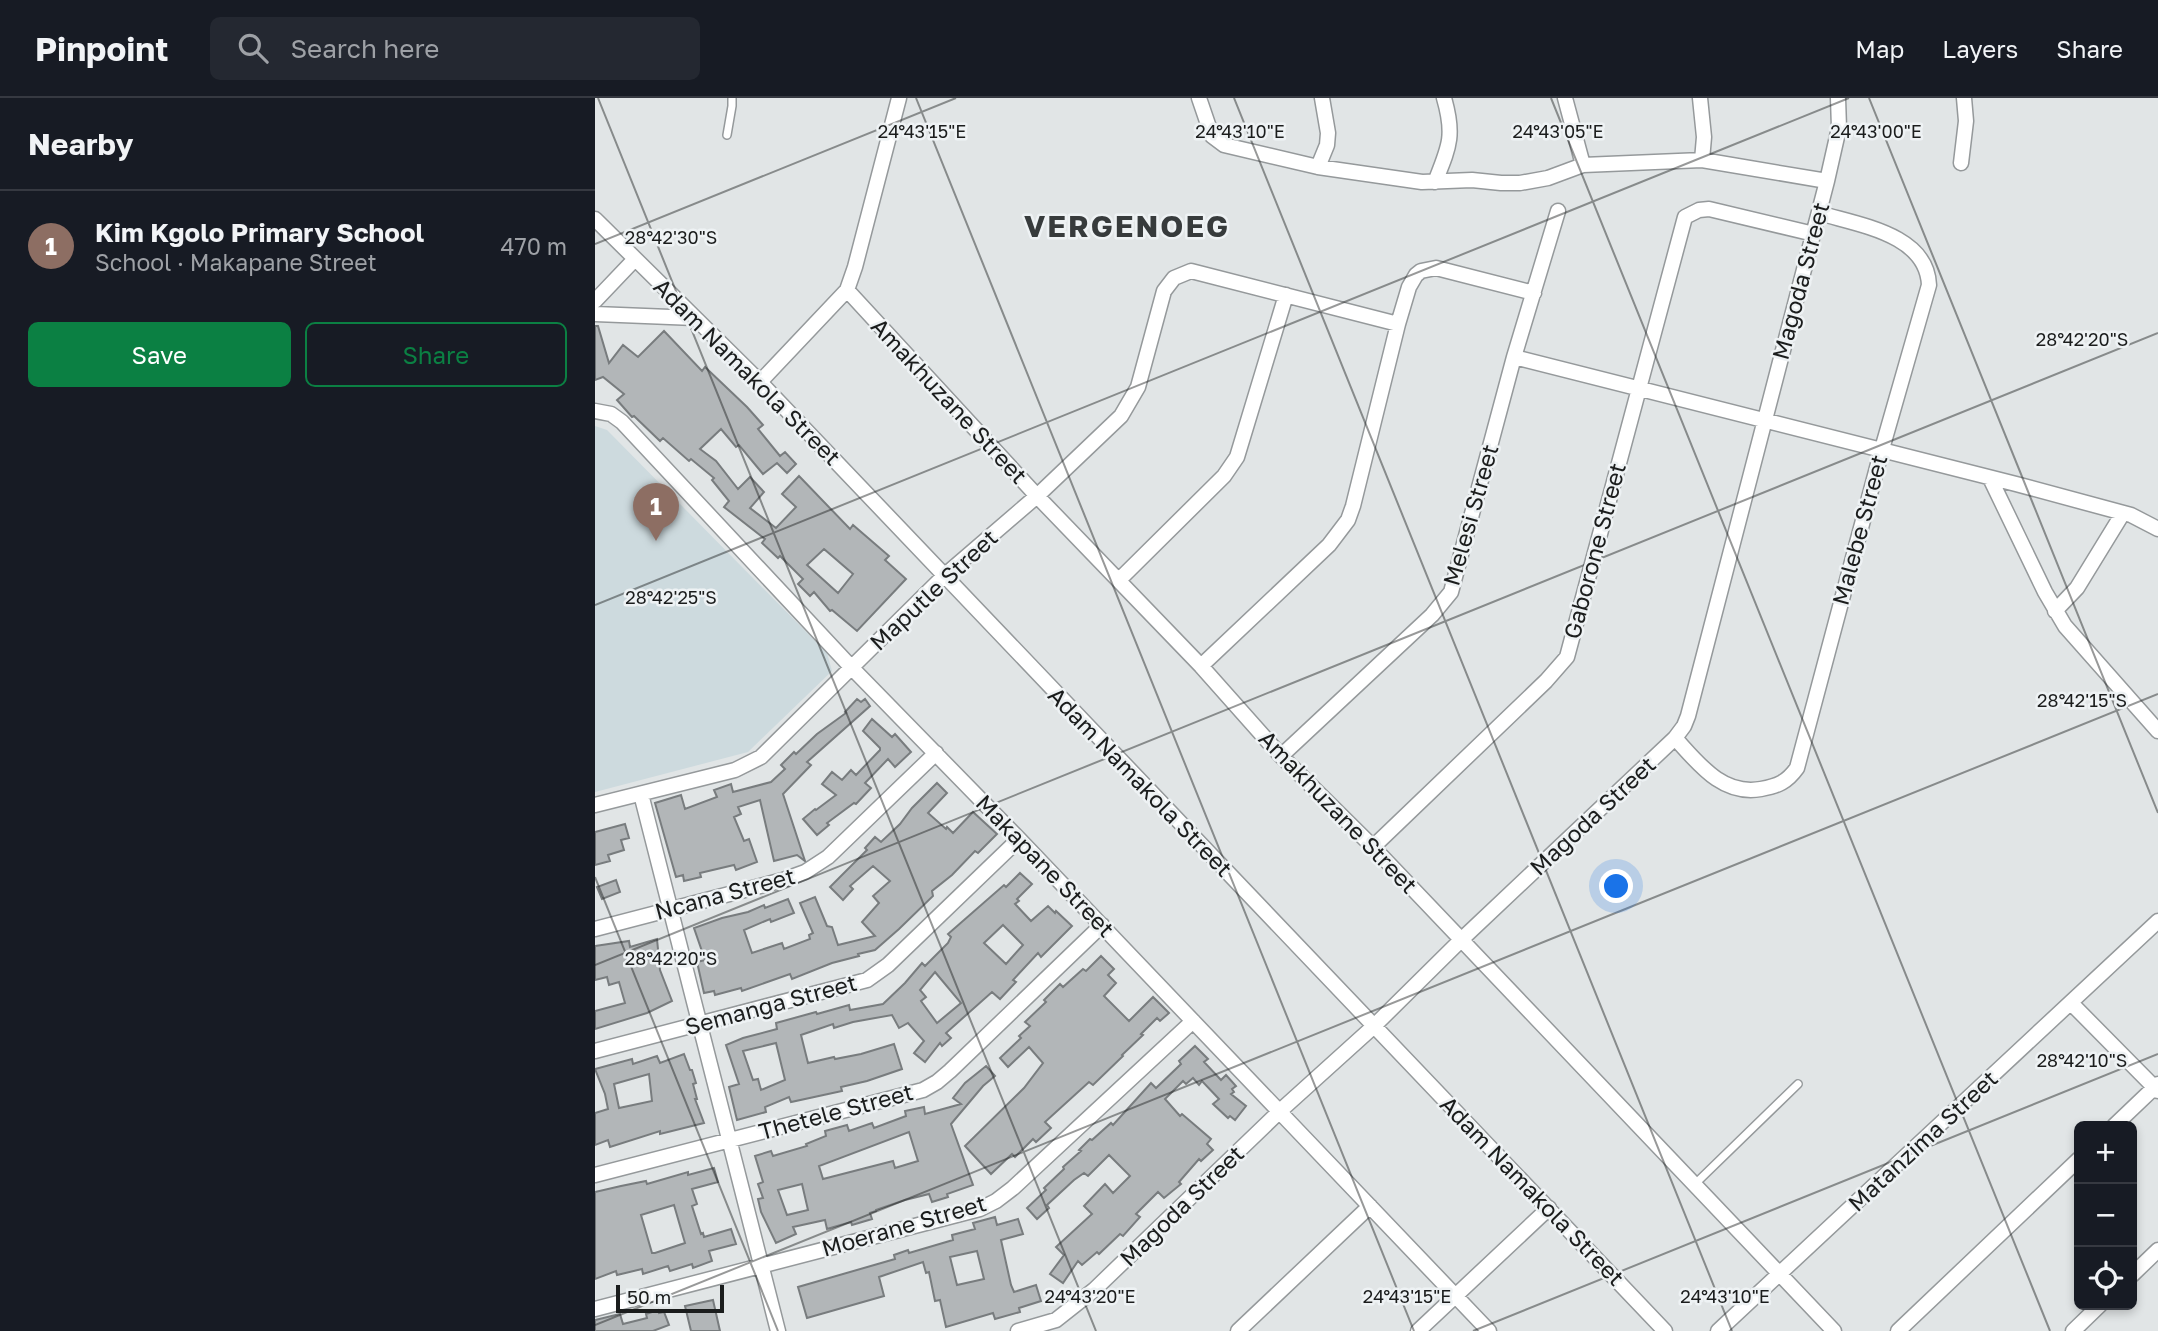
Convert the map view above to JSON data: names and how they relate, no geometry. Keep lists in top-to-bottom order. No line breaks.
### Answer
{"streets":{"street":["Magoda Street","Adam Namakola Street","Amakhuzane Street","Melesi Street","Malebe Street","Gaborone Street","Maputle Street","Makapane Street","Ncana Street","Semanga Street","Thetele Street","Matanzima Street","Moerane Street"]},"crossings":[["Magoda Street","Adam Namakola Street"],["Magoda Street","Amakhuzane Street"],["Magoda Street","Malebe Street"],["Magoda Street","Gaborone Street"],["Magoda Street","Makapane Street"],["Adam Namakola Street","Maputle Street"],["Amakhuzane Street","Melesi Street"],["Amakhuzane Street","Gaborone Street"],["Amakhuzane Street","Maputle Street"],["Amakhuzane Street","Matanzima Street"],["Maputle Street","Makapane Street"],["Makapane Street","Ncana Street"],["Makapane Street","Semanga Street"],["Makapane Street","Thetele Street"],["Makapane Street","Moerane Street"]],"districts":["VERGENOEG"],"scale_bar":"50 m","page":{"header":"Pinpoint","search":"Search here","nav":["Map","Layers","Share"],"heading":"Nearby","list":[{"mark":"1","name":"Kim Kgolo Primary School","note":"School · Makapane Street","value":"470 m"}],"buttons":["Save","Share"],"pins":"1","map_buttons":["+","−"],"scale":"50 m"},"coordinates":["24°43'15\"E","24°43'10\"E","24°43'05\"E","24°43'00\"E","28°42'30\"S","28°42'20\"S","28°42'25\"S","28°42'15\"S","28°42'10\"S","24°43'20\"E"]}
